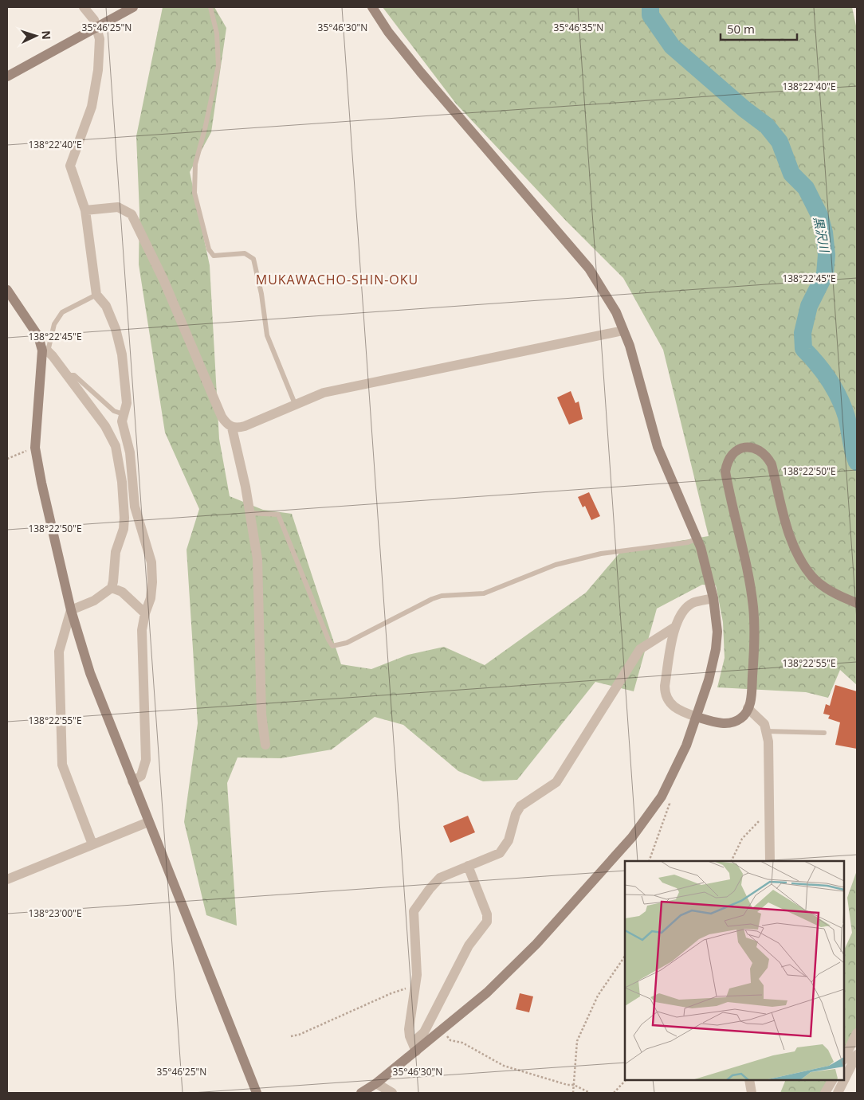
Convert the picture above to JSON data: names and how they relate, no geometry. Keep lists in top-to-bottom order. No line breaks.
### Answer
{"districts":["MUKAWACHO-SHIN-OKU"],"water":["黒沢川"],"scale_bar":"50 m","north":"right","coordinates":["35°46'25\"N","35°46'30\"N","35°46'35\"N","138°22'40\"E","138°22'45\"E","138°22'50\"E","138°22'55\"E","138°23'00\"E"]}
